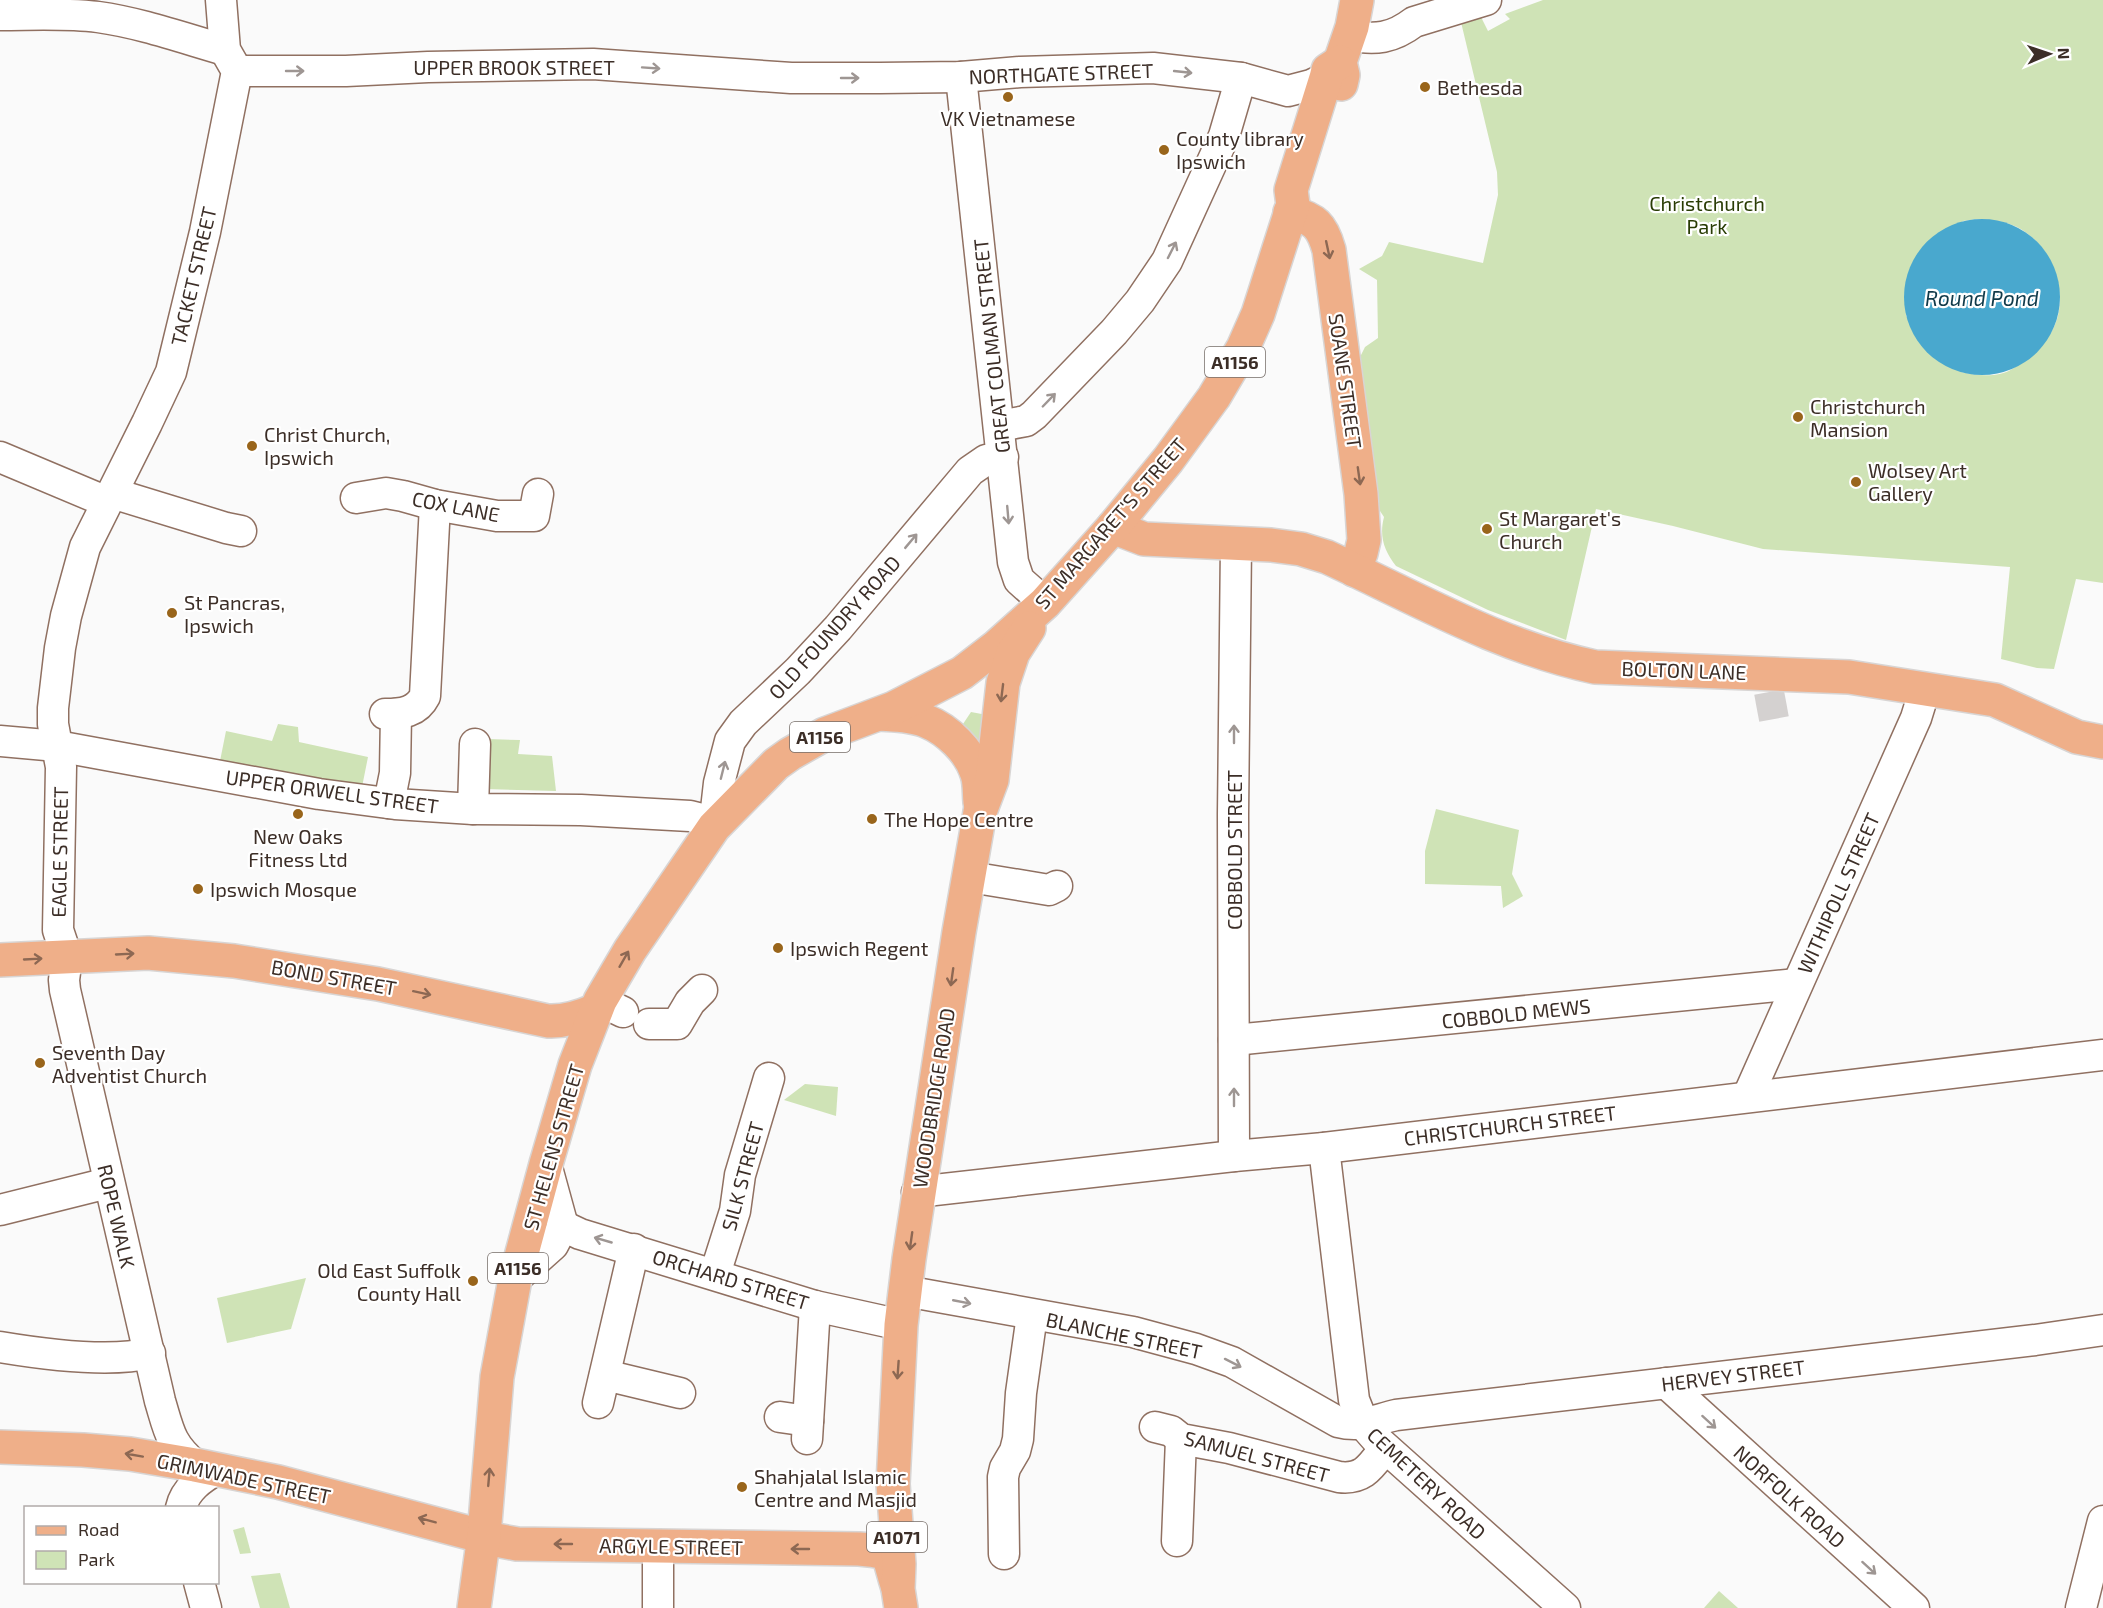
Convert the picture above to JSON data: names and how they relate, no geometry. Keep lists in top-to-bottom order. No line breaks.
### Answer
{"streets":{"main road":["A1156","SOANE STREET","ST MARGARET'S STREET","BOLTON LANE","BOND STREET","WOODBRIDGE ROAD","ST HELENS STREET","GRIMWADE STREET","A1071","ARGYLE STREET"],"street":["UPPER BROOK STREET","NORTHGATE STREET","TACKET STREET","GREAT COLMAN STREET","COX LANE","OLD FOUNDRY ROAD","UPPER ORWELL STREET","COBBOLD STREET","EAGLE STREET","WITHIPOLL STREET","COBBOLD MEWS","CHRISTCHURCH STREET","SILK STREET","ROPE WALK","ORCHARD STREET","BLANCHE STREET","HERVEY STREET","SAMUEL STREET","CEMETERY ROAD","NORFOLK ROAD"]},"crossings":[["UPPER BROOK STREET","NORTHGATE STREET"],["UPPER BROOK STREET","TACKET STREET"],["NORTHGATE STREET","GREAT COLMAN STREET"],["NORTHGATE STREET","A1156"],["TACKET STREET","UPPER ORWELL STREET"],["TACKET STREET","EAGLE STREET"],["GREAT COLMAN STREET","ST MARGARET'S STREET"],["GREAT COLMAN STREET","OLD FOUNDRY ROAD"],["GREAT COLMAN STREET","WOODBRIDGE ROAD"],["A1156","SOANE STREET"],["A1156","ST MARGARET'S STREET"],["A1156","WOODBRIDGE ROAD"],["SOANE STREET","ST MARGARET'S STREET"],["SOANE STREET","BOLTON LANE"],["ST MARGARET'S STREET","OLD FOUNDRY ROAD"],["ST MARGARET'S STREET","BOLTON LANE"],["ST MARGARET'S STREET","UPPER ORWELL STREET"],["ST MARGARET'S STREET","WOODBRIDGE ROAD"],["ST MARGARET'S STREET","ST HELENS STREET"],["OLD FOUNDRY ROAD","UPPER ORWELL STREET"],["OLD FOUNDRY ROAD","ST HELENS STREET"],["BOLTON LANE","COBBOLD STREET"],["BOLTON LANE","WITHIPOLL STREET"],["UPPER ORWELL STREET","EAGLE STREET"],["UPPER ORWELL STREET","ST HELENS STREET"],["COBBOLD STREET","COBBOLD MEWS"],["COBBOLD STREET","CHRISTCHURCH STREET"],["EAGLE STREET","BOND STREET"],["EAGLE STREET","ROPE WALK"],["WITHIPOLL STREET","COBBOLD MEWS"],["WITHIPOLL STREET","CHRISTCHURCH STREET"],["BOND STREET","ST HELENS STREET"],["BOND STREET","ROPE WALK"],["WOODBRIDGE ROAD","CHRISTCHURCH STREET"],["WOODBRIDGE ROAD","ORCHARD STREET"],["WOODBRIDGE ROAD","BLANCHE STREET"],["WOODBRIDGE ROAD","A1071"],["CHRISTCHURCH STREET","CEMETERY ROAD"],["ST HELENS STREET","GRIMWADE STREET"],["ST HELENS STREET","ARGYLE STREET"],["SILK STREET","ORCHARD STREET"],["ROPE WALK","GRIMWADE STREET"],["BLANCHE STREET","HERVEY STREET"],["BLANCHE STREET","CEMETERY ROAD"],["HERVEY STREET","CEMETERY ROAD"],["HERVEY STREET","NORFOLK ROAD"],["SAMUEL STREET","CEMETERY ROAD"],["GRIMWADE STREET","ARGYLE STREET"],["A1071","ARGYLE STREET"]],"one_way":["UPPER BROOK STREET","NORTHGATE STREET","SOANE STREET","OLD FOUNDRY ROAD","COBBOLD STREET","BOND STREET","WOODBRIDGE ROAD","ST HELENS STREET","BLANCHE STREET","GRIMWADE STREET","NORFOLK ROAD","ARGYLE STREET"],"water":["Round Pond"],"parks":["Christchurch Park"],"places":["Bethesda","VK Vietnamese","County library Ipswich","Christchurch Mansion","Christ Church, Ipswich","Wolsey Art Gallery","St Margaret's Church","St Pancras, Ipswich","New Oaks Fitness Ltd","The Hope Centre","Ipswich Mosque","Ipswich Regent","Seventh Day Adventist Church","Old East Suffolk County Hall","Shahjalal Islamic Centre and Masjid"],"legend":["Road","Park"],"north":"right"}
